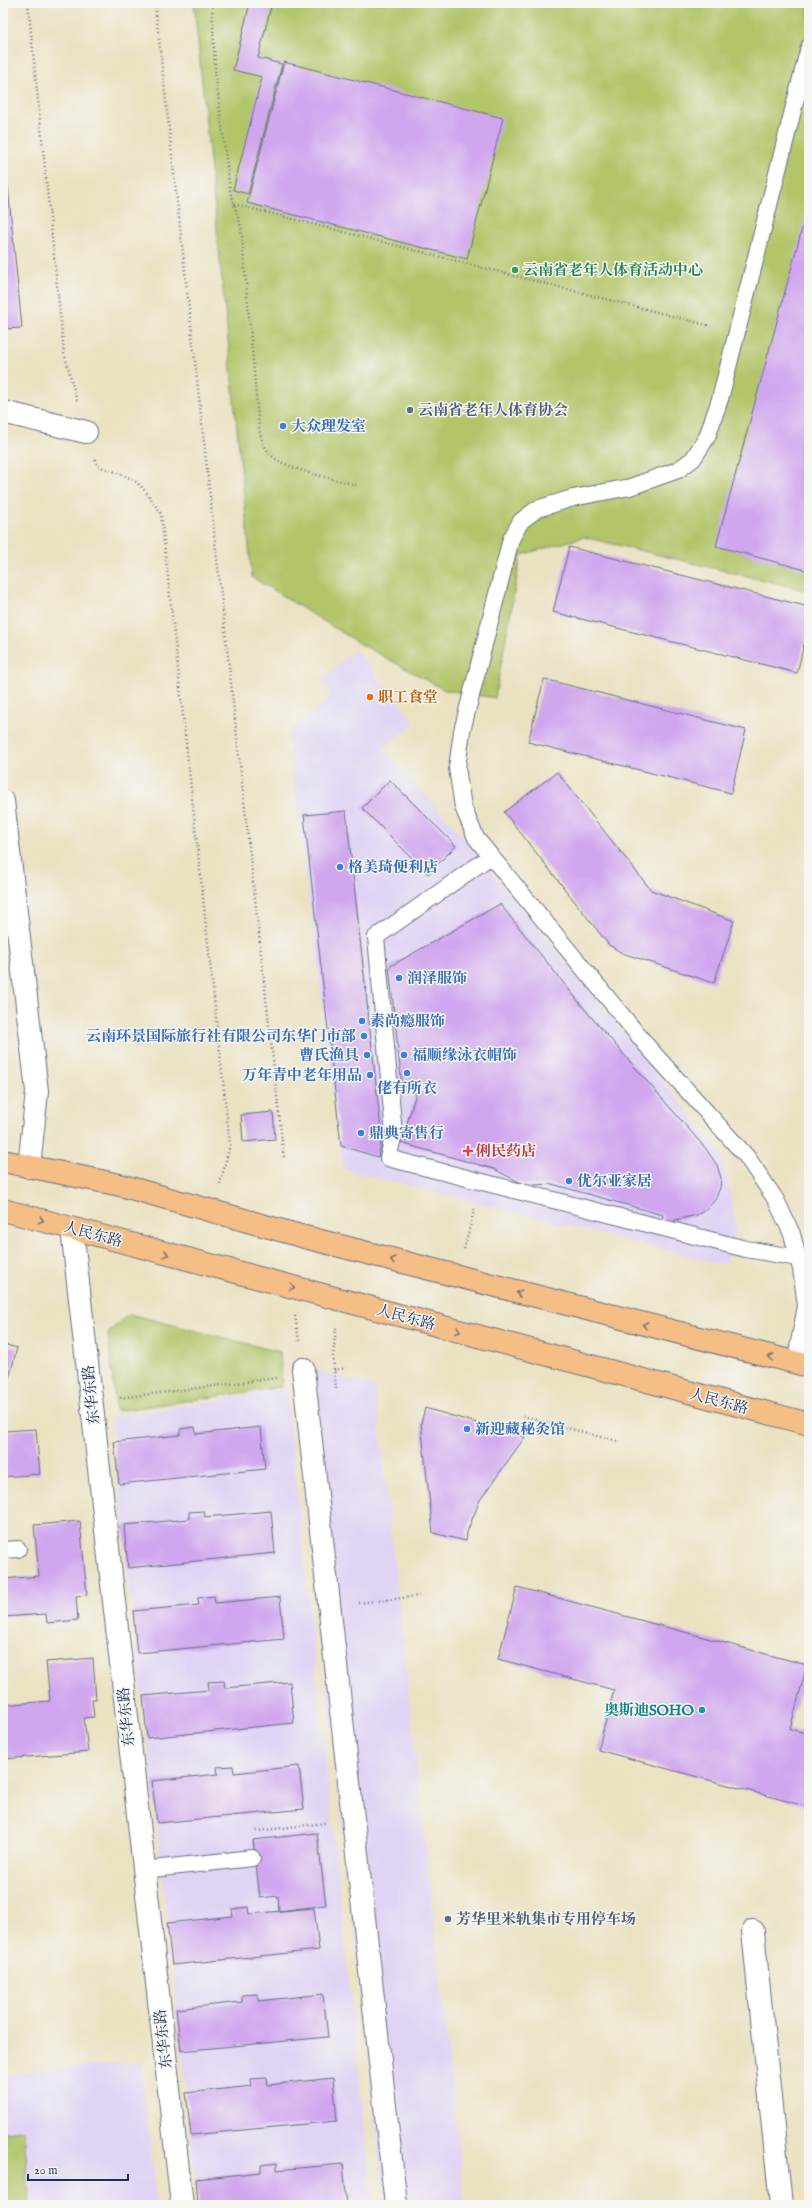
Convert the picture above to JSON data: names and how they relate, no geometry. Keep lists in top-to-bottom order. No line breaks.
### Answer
{"streets":{"main road":["人民东路"],"street":["东华东路"]},"crossings":[["人民东路","东华东路"]],"places":{"other":["云南省老年人体育活动中心","云南省老年人体育协会","大众理发室","职工食堂","格美琦便利店","润泽服饰","素尚瘾服饰","云南环景国际旅行社有限公司东华门市部","曹氏渔具","福顺缘泳衣帽饰","佬有所衣","万年青中老年用品","鼎典寄售行","优尔亚家居","新迎藏秘灸馆","奥斯迪SOHO","芳华里米轨集市专用停车场"],"health":["俐民药店"]},"scale_bar":"20 m"}
